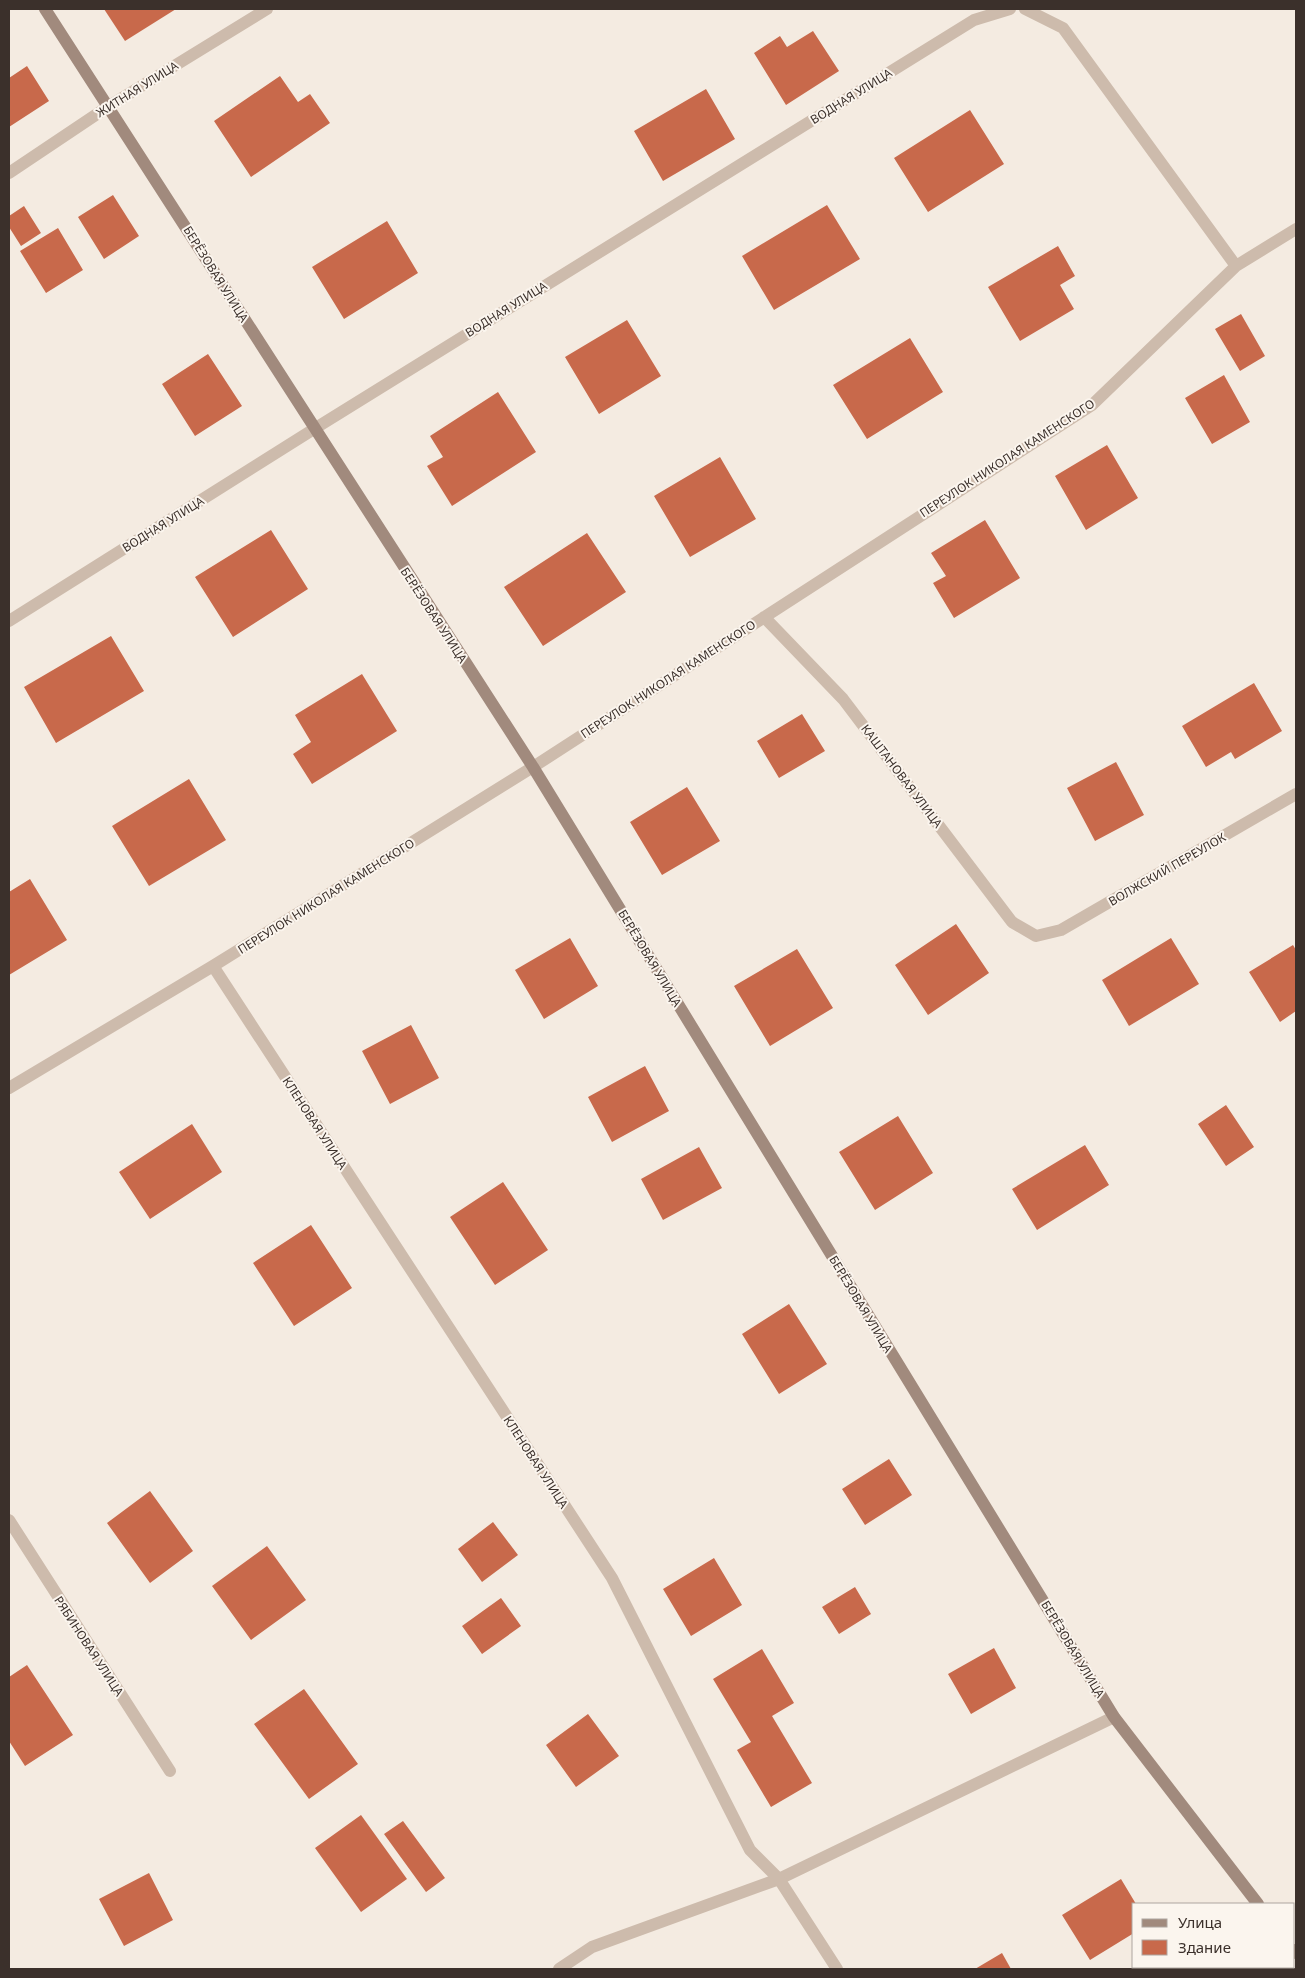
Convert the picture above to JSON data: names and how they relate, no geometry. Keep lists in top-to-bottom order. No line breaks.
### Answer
{"streets":{"main road":["БЕРЁЗОВАЯ УЛИЦА"],"street":["ЖИТНАЯ УЛИЦА","ВОДНАЯ УЛИЦА","ПЕРЕУЛОК НИКОЛАЯ КАМЕНСКОГО","КАШТАНОВАЯ УЛИЦА","ВОЛЖСКИЙ ПЕРЕУЛОК","КЛЕНОВАЯ УЛИЦА","РЯБИНОВАЯ УЛИЦА"]},"crossings":[["ЖИТНАЯ УЛИЦА","БЕРЁЗОВАЯ УЛИЦА"],["ВОДНАЯ УЛИЦА","БЕРЁЗОВАЯ УЛИЦА"],["БЕРЁЗОВАЯ УЛИЦА","ПЕРЕУЛОК НИКОЛАЯ КАМЕНСКОГО"],["ПЕРЕУЛОК НИКОЛАЯ КАМЕНСКОГО","КАШТАНОВАЯ УЛИЦА"],["ПЕРЕУЛОК НИКОЛАЯ КАМЕНСКОГО","КЛЕНОВАЯ УЛИЦА"],["КАШТАНОВАЯ УЛИЦА","ВОЛЖСКИЙ ПЕРЕУЛОК"]],"legend":["Улица","Здание"]}
